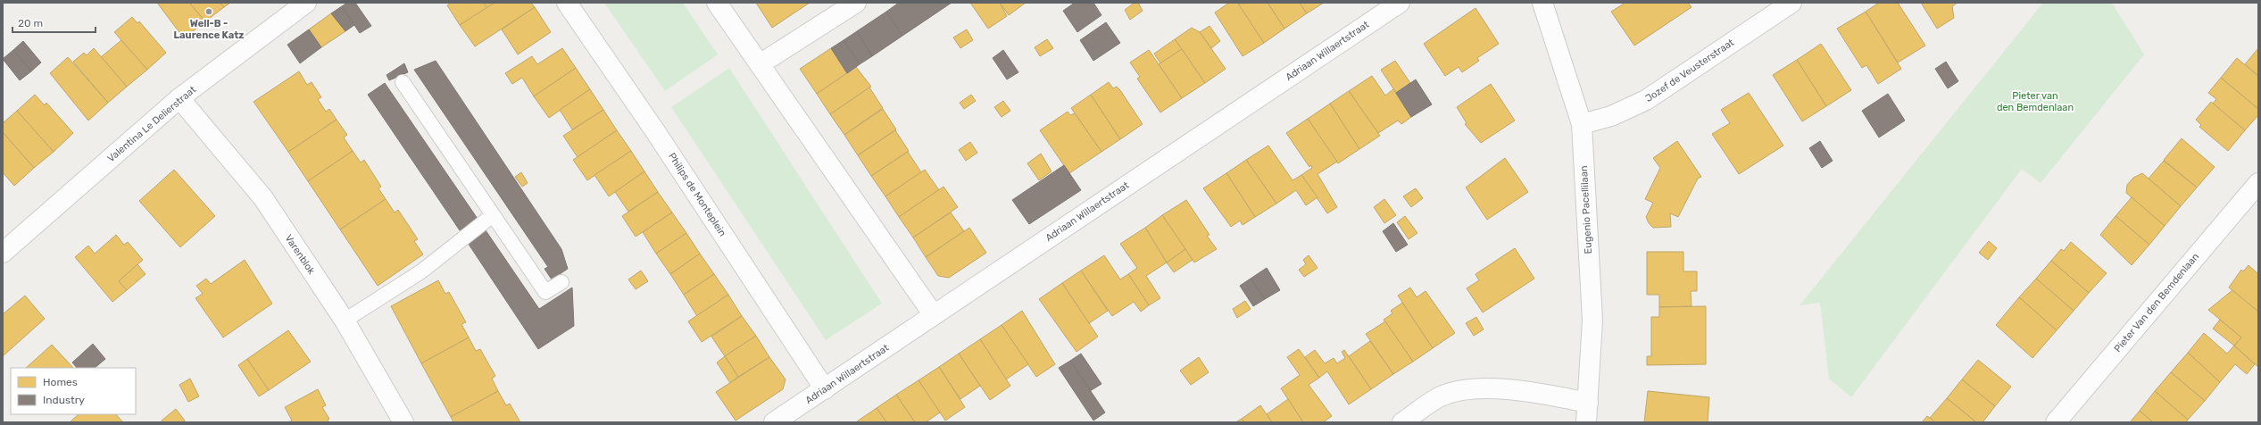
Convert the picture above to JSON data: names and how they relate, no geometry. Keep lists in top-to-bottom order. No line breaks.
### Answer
{"streets":{"street":["Adriaan Willaertstraat","Jozef de Veusterstraat","Valentina Le Delierstraat","Philips de Monteplein","Eugenio Pacellilaan","Varenblok","Pieter Van den Bemdenlaan"]},"crossings":[["Adriaan Willaertstraat","Philips de Monteplein"],["Jozef de Veusterstraat","Eugenio Pacellilaan"],["Valentina Le Delierstraat","Varenblok"]],"parks":["Pieter van den Bemdenlaan"],"places":["Well-B - Laurence Katz"],"legend":["Homes","Industry"],"scale_bar":"20 m"}
